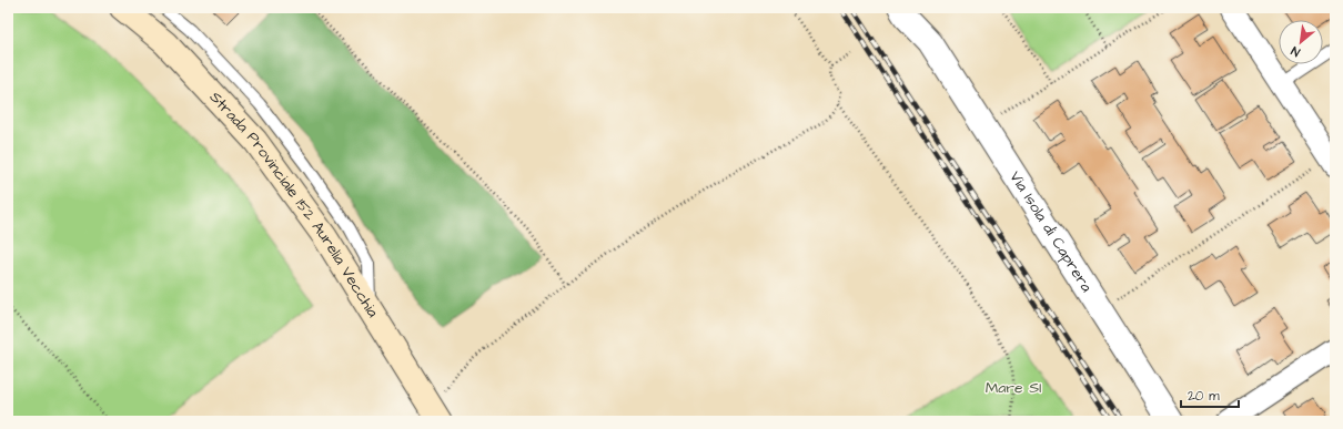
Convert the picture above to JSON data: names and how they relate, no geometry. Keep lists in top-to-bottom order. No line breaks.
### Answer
{"streets":{"main road":["Strada Provinciale 152 Aurelia Vecchia"],"street":["Via Isola di Caprera"]},"parks":["Mare SI"],"scale_bar":"20 m","north":"bottom left"}
